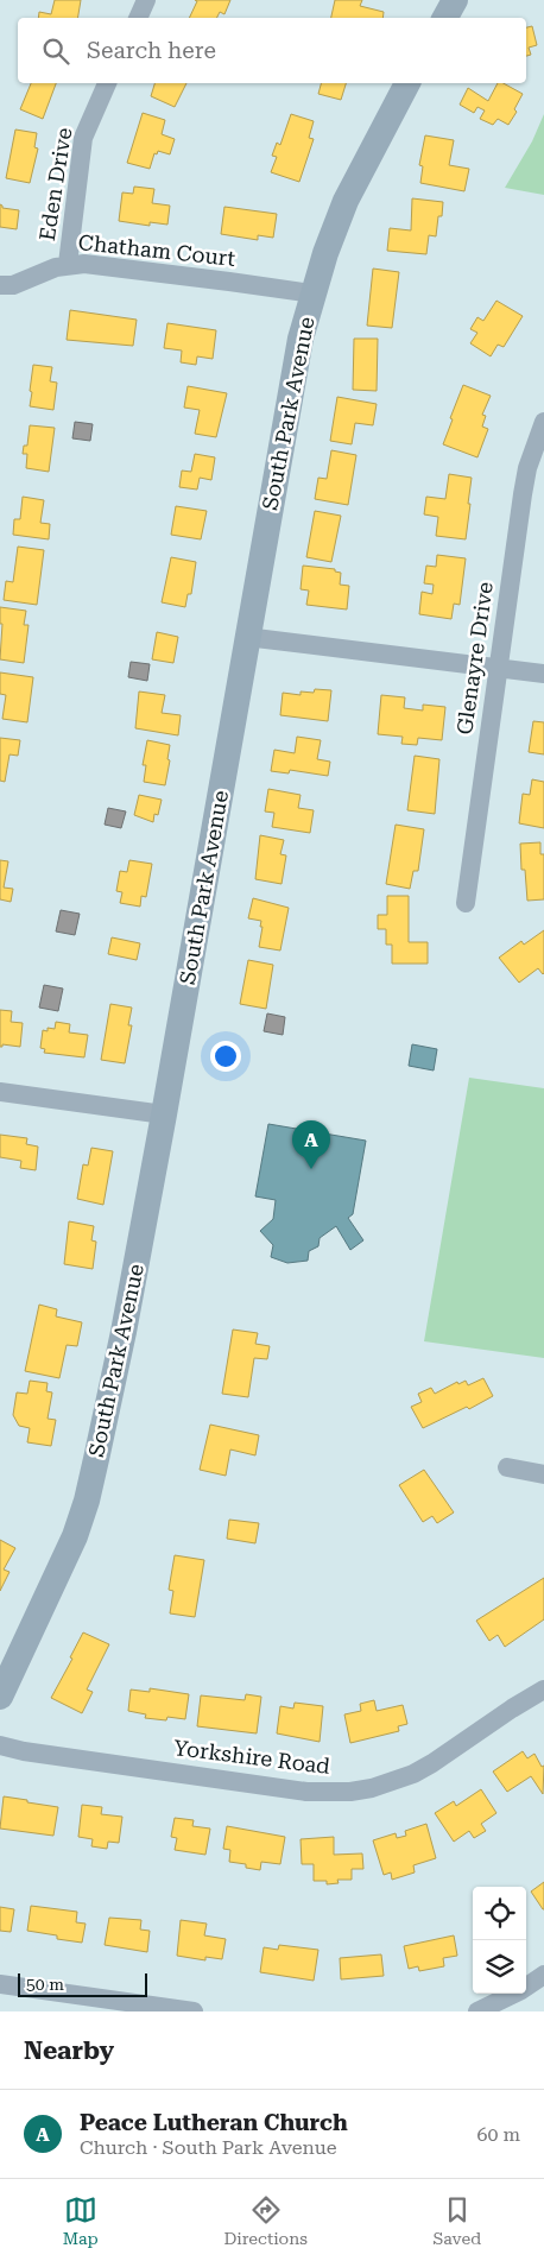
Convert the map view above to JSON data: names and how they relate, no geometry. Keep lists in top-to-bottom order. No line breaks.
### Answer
{"streets":{"main road":["South Park Avenue"],"street":["Eden Drive","Chatham Court","Glenayre Drive","Yorkshire Road"]},"crossings":[["Eden Drive","Chatham Court"],["Chatham Court","South Park Avenue"]],"scale_bar":"50 m","page":{"search":"Search here","pins":"A","scale":"50 m","heading":"Nearby","list":[{"mark":"A","name":"Peace Lutheran Church","note":"Church · South Park Avenue","value":"60 m"}],"nav":["Map","Directions","Saved"]}}
